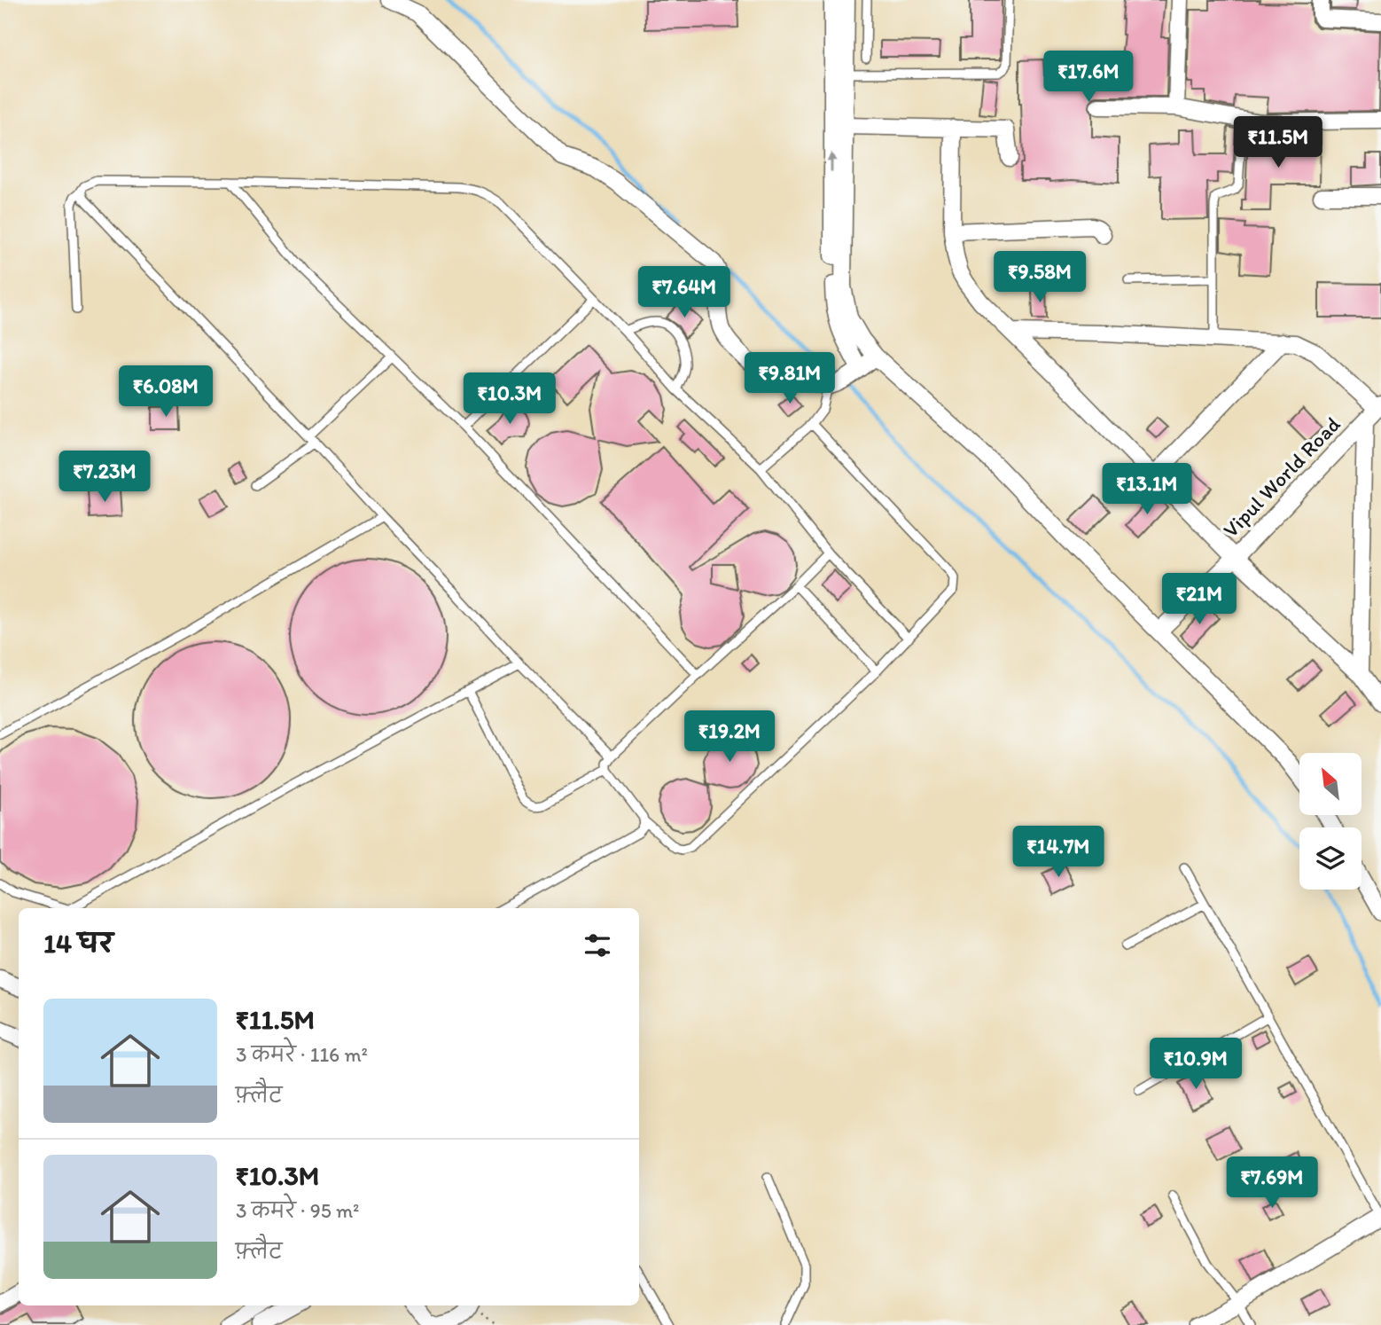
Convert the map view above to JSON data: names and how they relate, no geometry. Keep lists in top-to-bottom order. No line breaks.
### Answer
{"streets":{"street":["Vipul World Road"]},"north":"top left","page":{"price":["₹17.6M","₹11.5M","₹9.58M","₹7.64M","₹9.81M","₹6.08M","₹10.3M","₹7.23M","₹13.1M","₹21M","₹19.2M","₹14.7M","₹10.9M","₹7.69M"],"heading":"14 घर","list":[{"name":"₹11.5M","note":"3 कमरे · 116 m² · फ़्लैट"},{"name":"₹10.3M","note":"3 कमरे · 95 m² · फ़्लैट"}]}}
